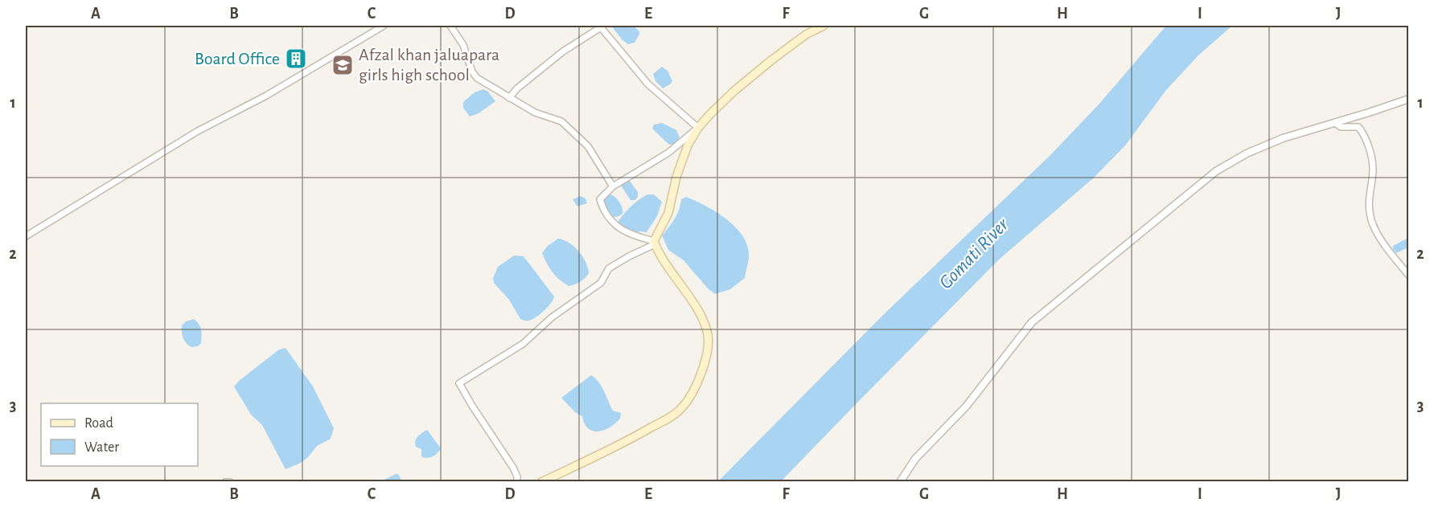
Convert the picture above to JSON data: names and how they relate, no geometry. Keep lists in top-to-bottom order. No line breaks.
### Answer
{"water":["Gomati River"],"places":{"building":["Board Office"],"school or university":["Afzal khan jaluapara girls high school"]},"legend":["Road","Water"],"grid":{"columns":["A","B","C","D","E","F","G","H","I","J"],"rows":["1","2","3"]}}
